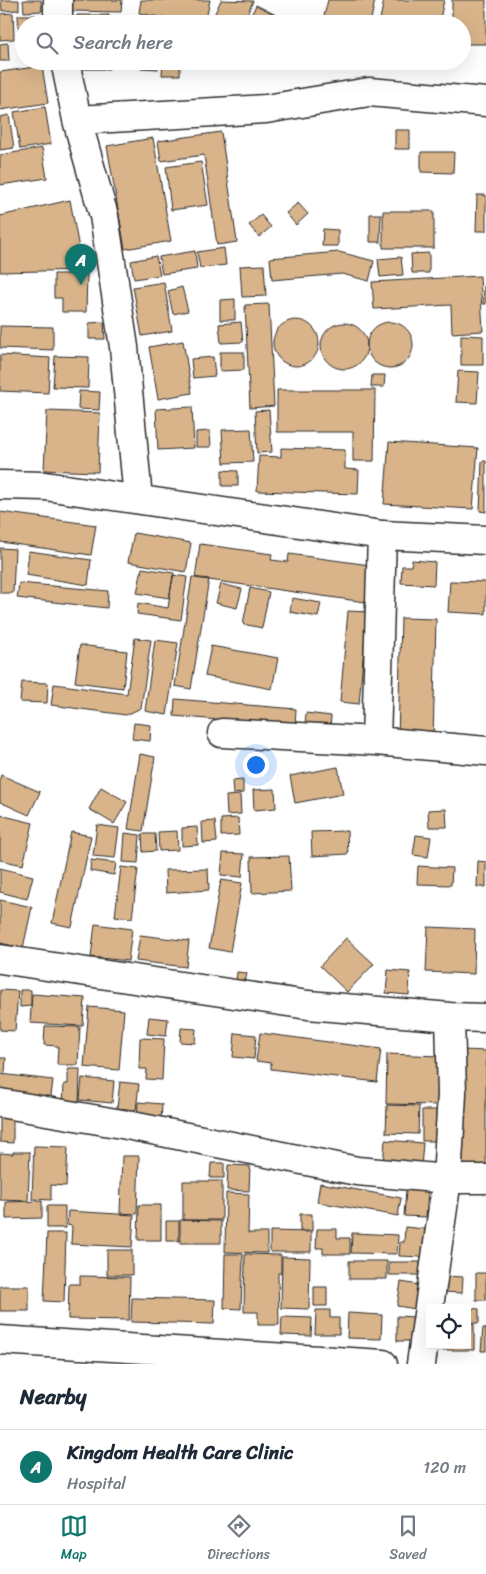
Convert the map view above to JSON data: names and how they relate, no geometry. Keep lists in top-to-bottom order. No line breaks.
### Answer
{"page":{"search":"Search here","pins":"A","heading":"Nearby","list":[{"mark":"A","name":"Kingdom Health Care Clinic","note":"Hospital","value":"120 m"}],"nav":["Map","Directions","Saved"]}}
